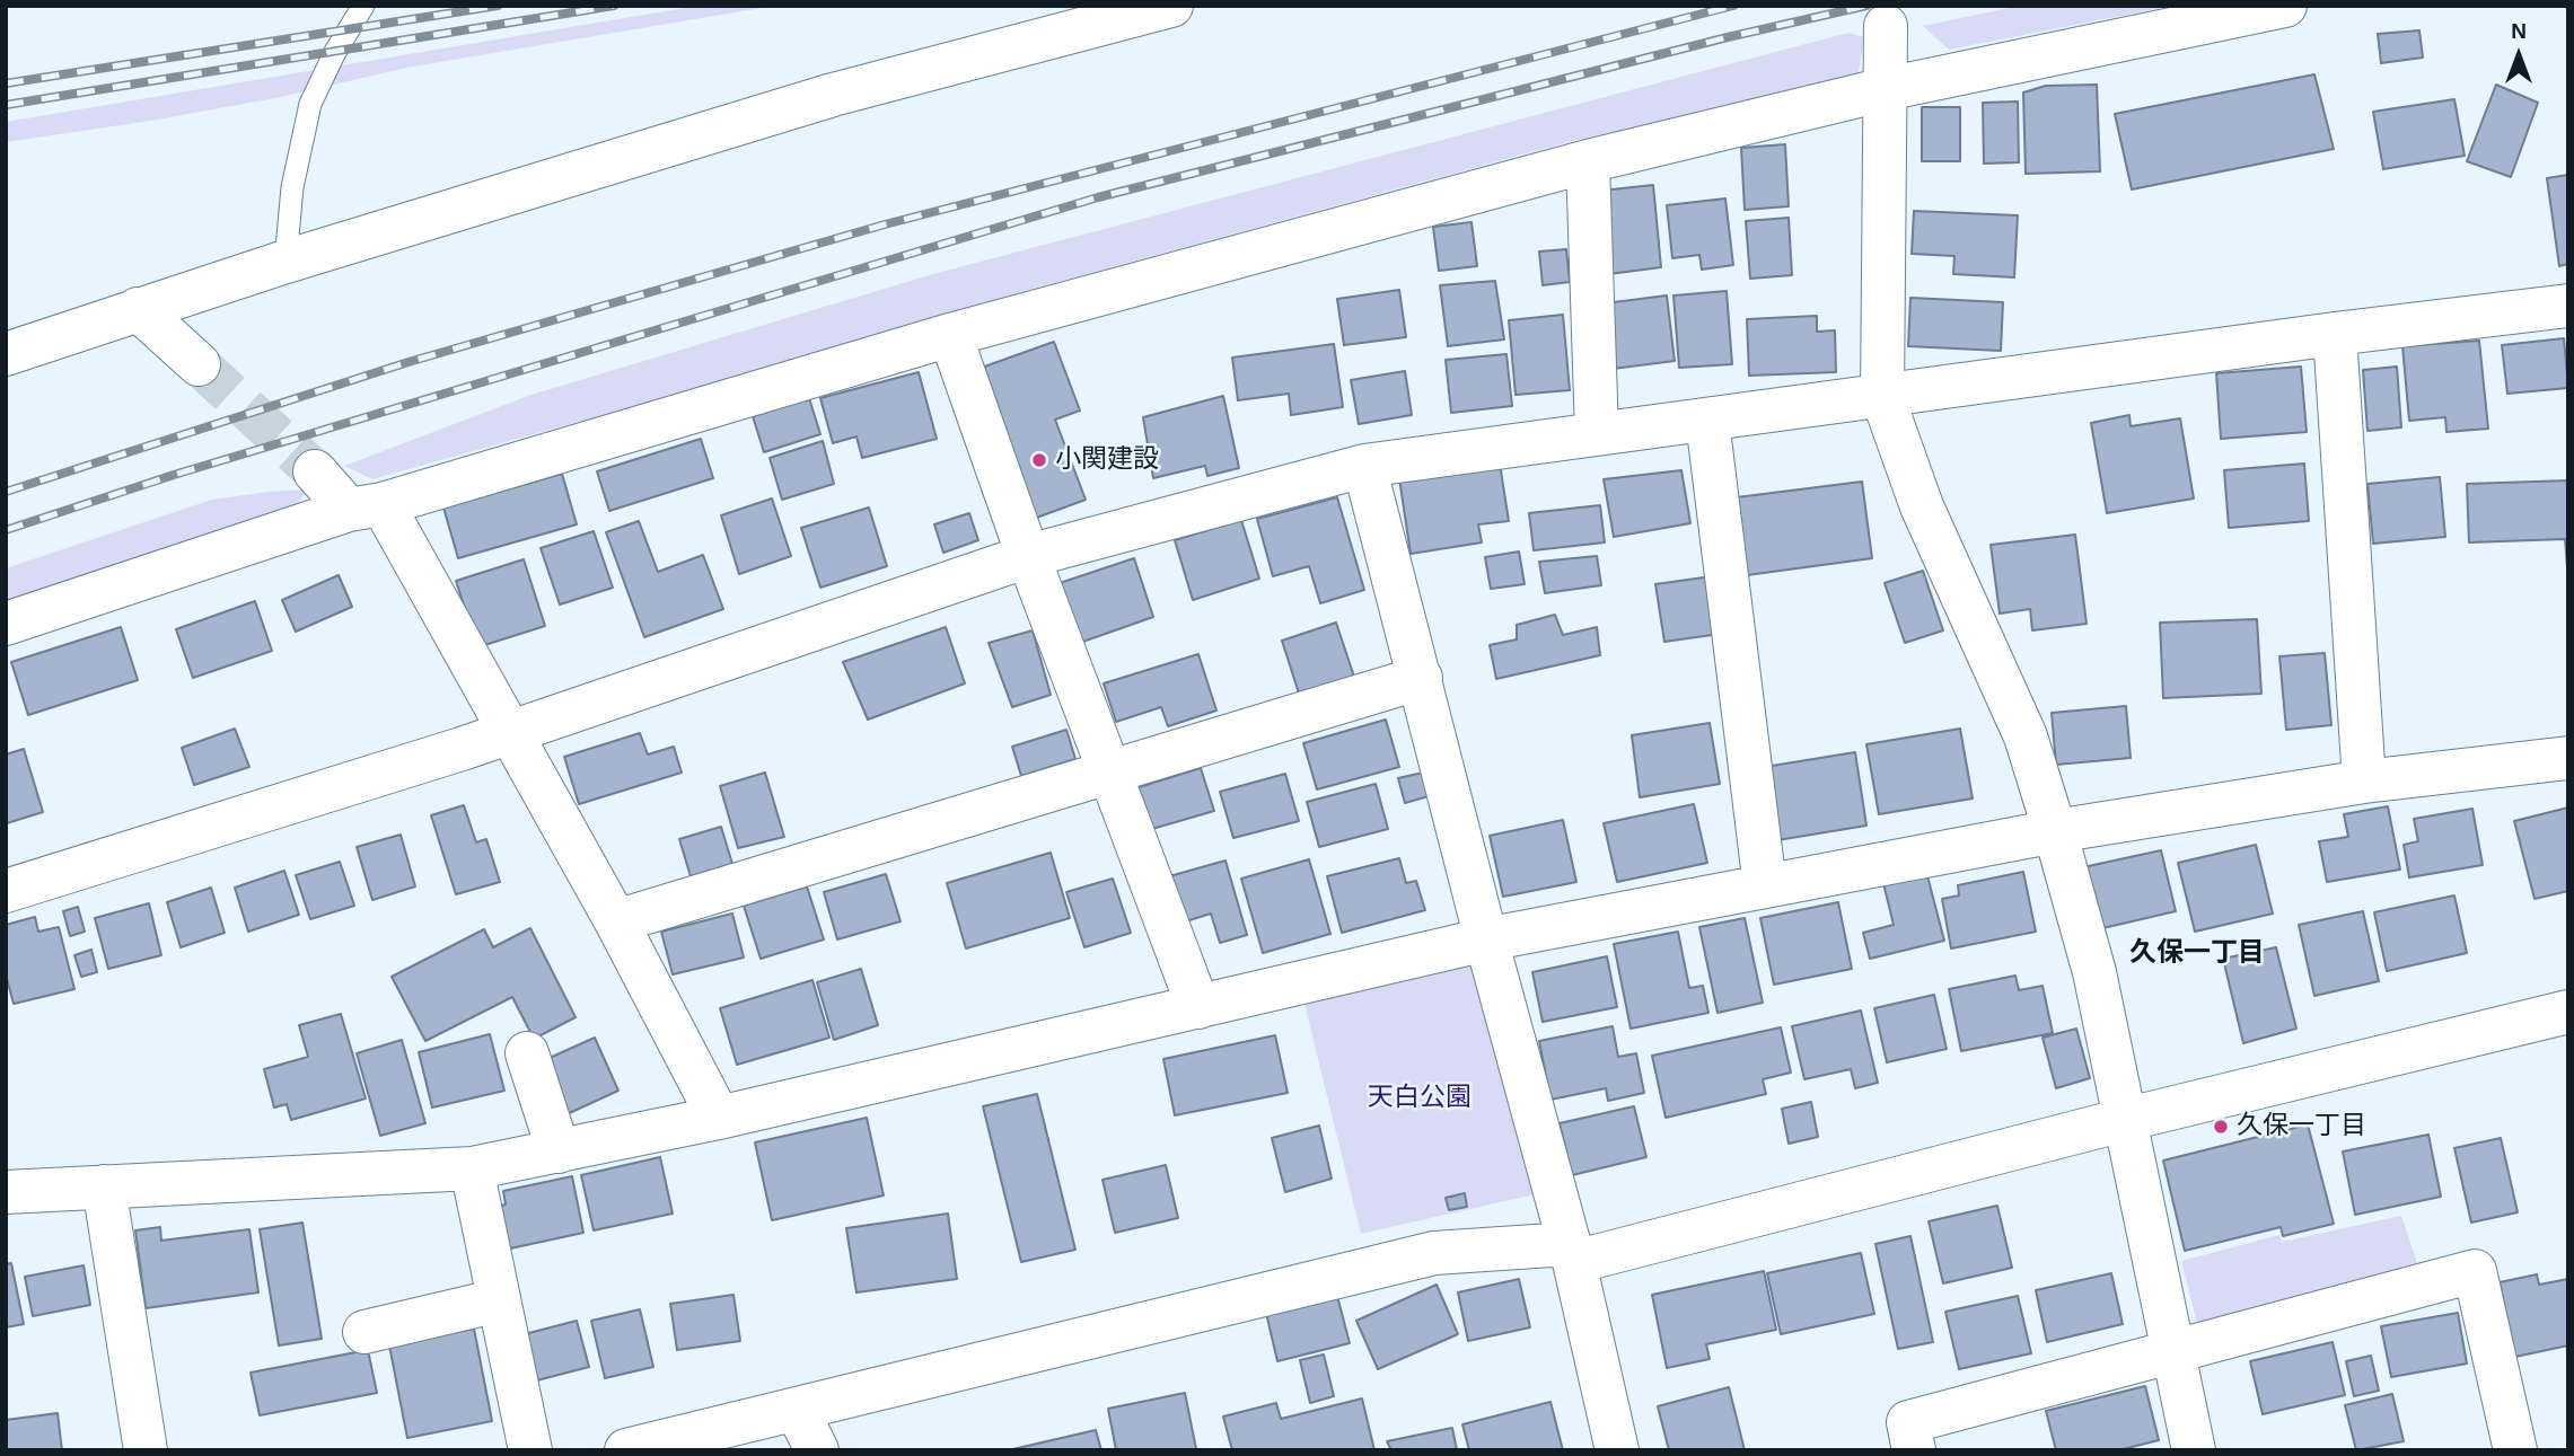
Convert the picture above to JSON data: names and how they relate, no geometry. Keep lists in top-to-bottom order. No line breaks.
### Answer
{"districts":["久保一丁目"],"parks":["天白公園"],"places":["小関建設","久保一丁目"],"north":"top"}
